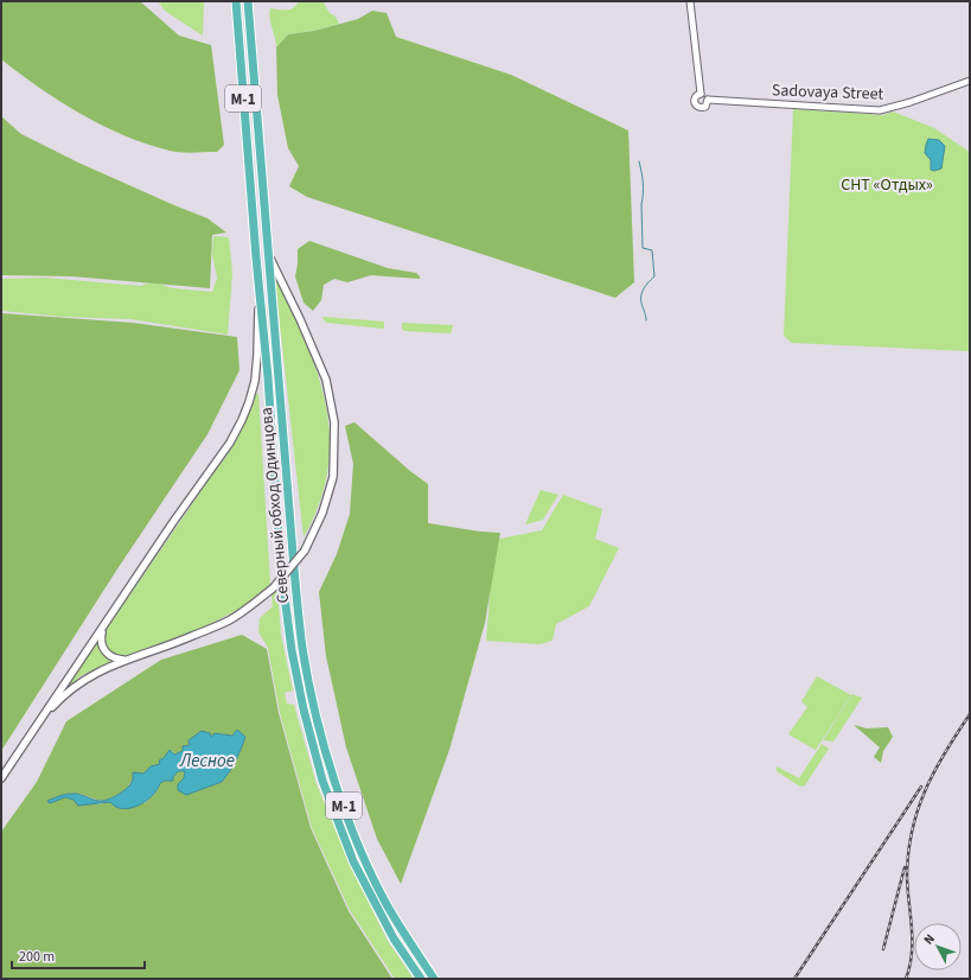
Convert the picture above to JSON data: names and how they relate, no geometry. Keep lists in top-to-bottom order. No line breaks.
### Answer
{"streets":{"highway":["М-1","Северный обход Одинцова"],"street":["Sadovaya Street"]},"crossings":[["М-1","Северный обход Одинцова"]],"water":["Лесное"],"parks":["СНТ «Отдых»"],"scale_bar":"200 m","north":"top left"}
